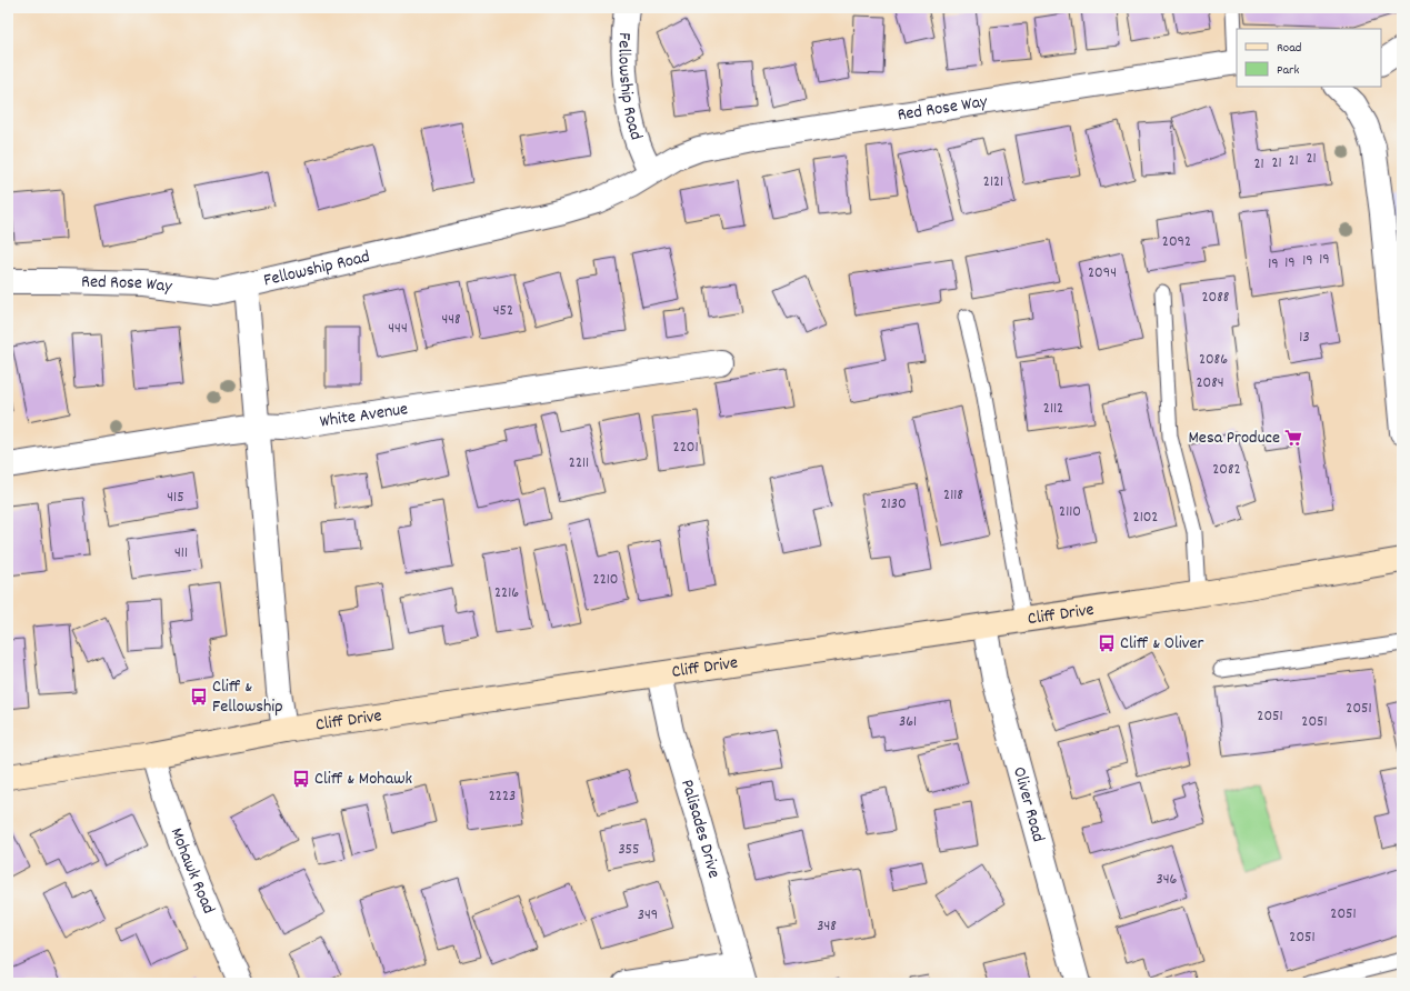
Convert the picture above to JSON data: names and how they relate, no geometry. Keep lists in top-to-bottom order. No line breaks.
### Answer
{"streets":{"main road":["Cliff Drive"],"street":["Fellowship Road","Red Rose Way","White Avenue","Oliver Road","Palisades Drive","Mohawk Road"]},"crossings":[["Fellowship Road","Red Rose Way"],["Fellowship Road","White Avenue"],["Fellowship Road","Cliff Drive"],["Cliff Drive","Oliver Road"],["Cliff Drive","Palisades Drive"],["Cliff Drive","Mohawk Road"]],"places":{"supermarket":["Mesa Produce"],"bus stop":["Cliff & Oliver","Cliff & Fellowship","Cliff & Mohawk"]},"house_numbers":["21","21","21","21","2121","2092","19","19","19","19","2094","2088","452","448","444","13","2086","2084","2112","2201","2211","2082","2118","415","2130","2110","2102","411","2210","2216","2051","2051","361","2051","2223","355","346","2051","349","348","2051"],"legend":["Road","Park"]}
